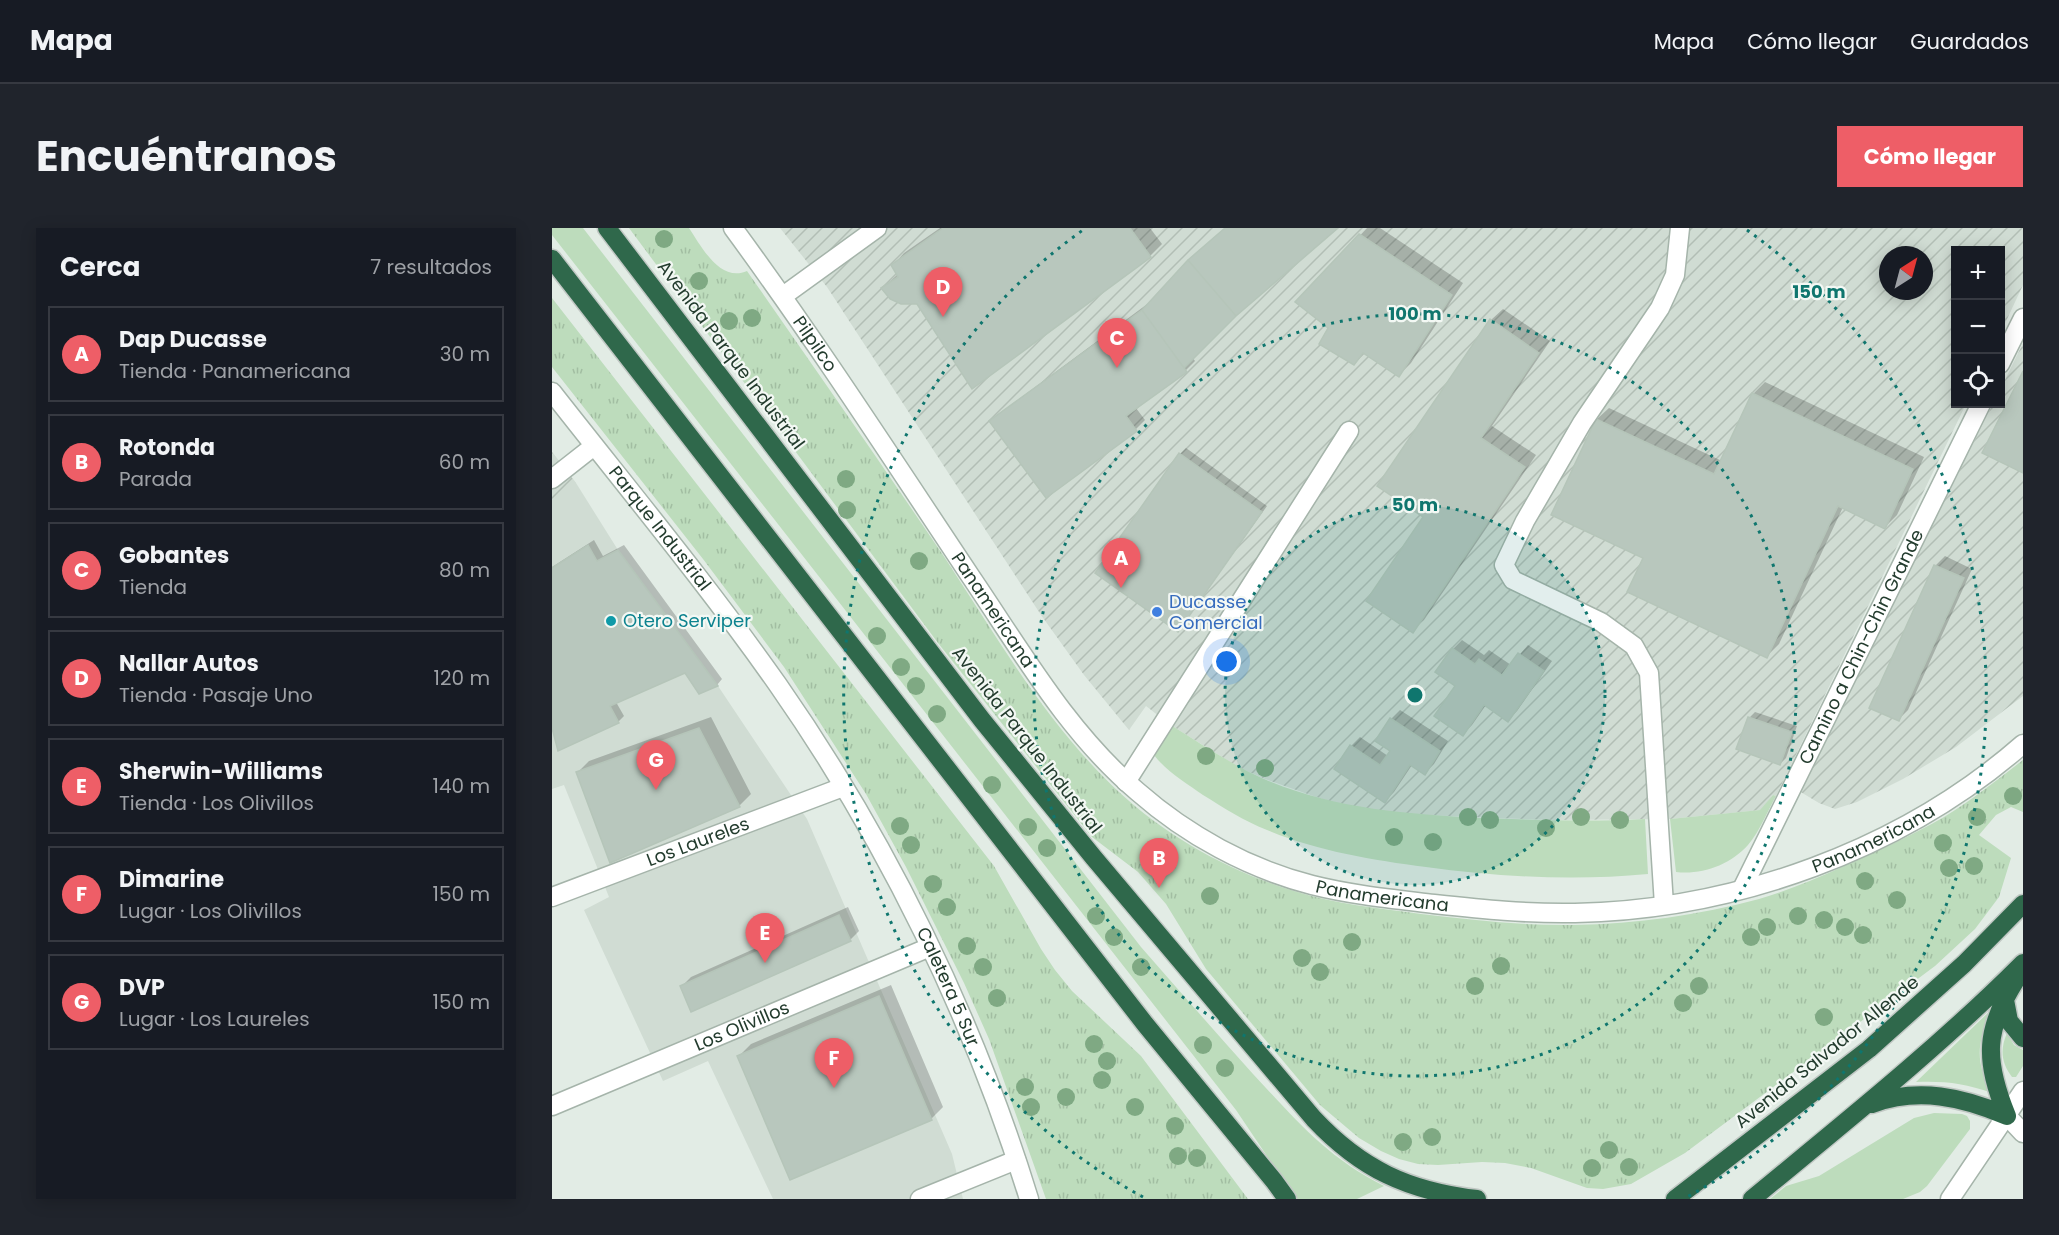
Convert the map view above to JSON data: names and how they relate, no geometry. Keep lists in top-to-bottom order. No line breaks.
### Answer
{"streets":{"highway":["Avenida Parque Industrial","Avenida Salvador Allende"],"street":["Pilpilco","Parque Industrial","Panamericana","Camino a Chin-Chin Grande","Los Laureles","Caletera 5 Sur","Los Olivillos"]},"crossings":[["Pilpilco","Panamericana"],["Parque Industrial","Los Laureles"],["Parque Industrial","Caletera 5 Sur"],["Panamericana","Camino a Chin-Chin Grande"],["Los Laureles","Caletera 5 Sur"],["Caletera 5 Sur","Los Olivillos"]],"places":["Ducasse Comercial","Otero Serviper"],"north":"top right","page":{"header":"Mapa","nav":["Mapa","Cómo llegar","Guardados"],"title":"Encuéntranos","buttons":"Cómo llegar","heading":["Cerca","7 resultados"],"map_buttons":["+","−"],"pins":["D","C","A","G","B","E","F"],"list":[{"mark":"A","name":"Dap Ducasse","note":"Tienda · Panamericana","value":"30 m"},{"mark":"B","name":"Rotonda","note":"Parada","value":"60 m"},{"mark":"C","name":"Gobantes","note":"Tienda","value":"80 m"},{"mark":"D","name":"Nallar Autos","note":"Tienda · Pasaje Uno","value":"120 m"},{"mark":"E","name":"Sherwin-Williams","note":"Tienda · Los Olivillos","value":"140 m"},{"mark":"F","name":"Dimarine","note":"Lugar · Los Olivillos","value":"150 m"},{"mark":"G","name":"DVP","note":"Lugar · Los Laureles","value":"150 m"}]},"rings":["150 m","100 m","50 m"]}
